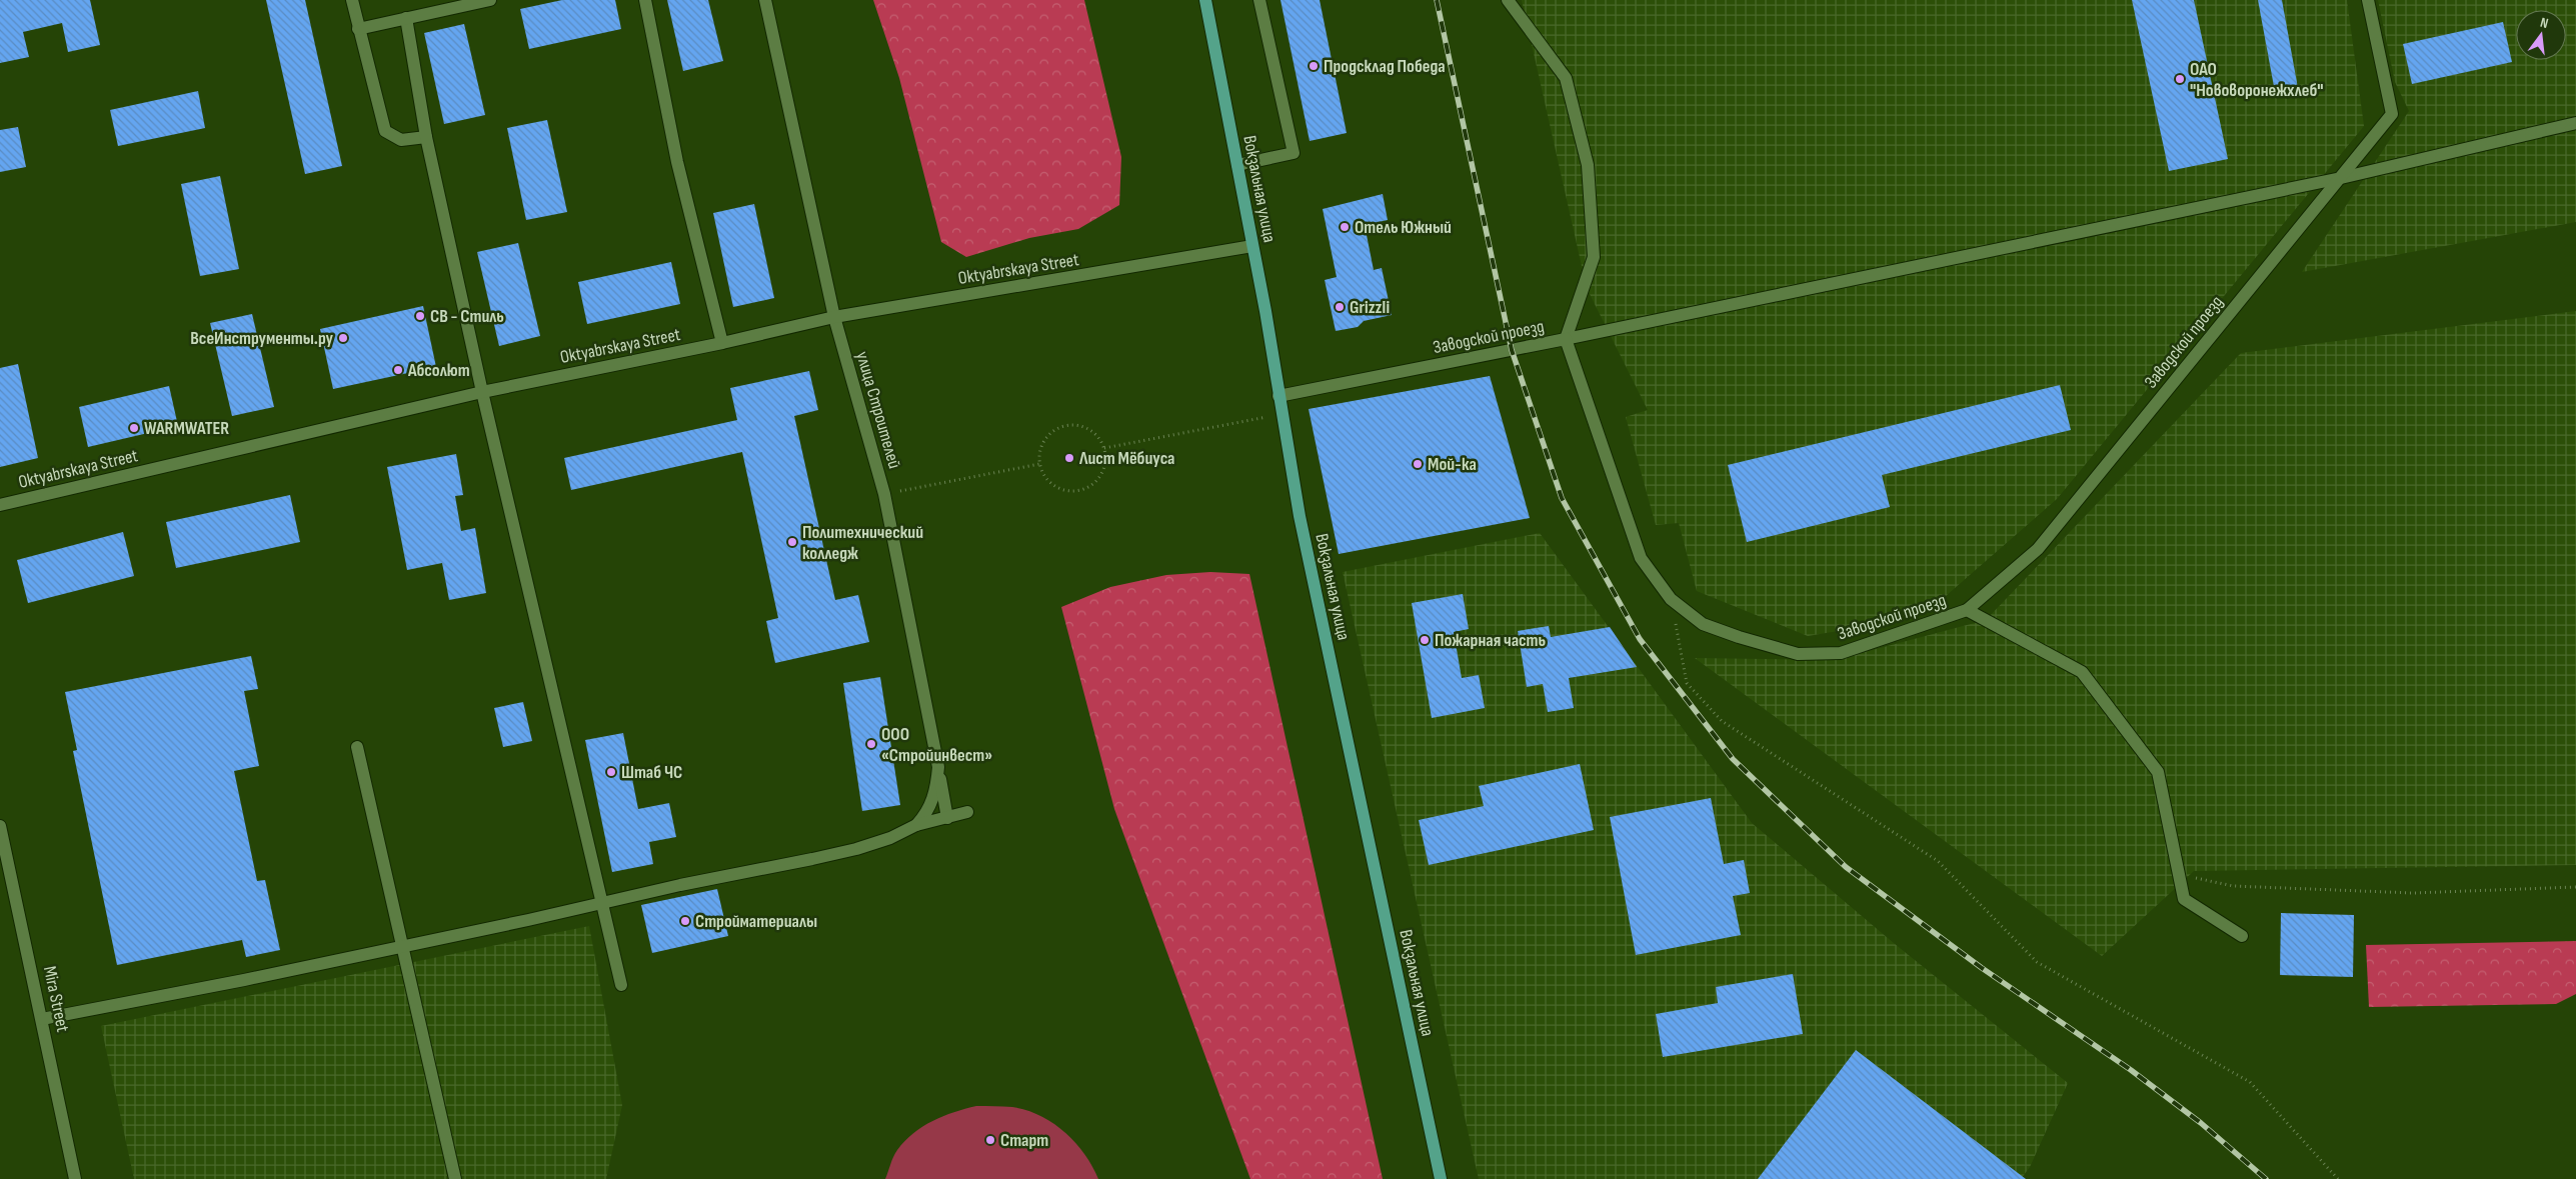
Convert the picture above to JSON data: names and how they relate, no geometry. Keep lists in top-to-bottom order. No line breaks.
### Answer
{"streets":{"main road":["Вокзальная улица"],"street":["Oktyabrskaya Street","Заводской проезд","улица Строителей","Mira Street"]},"crossings":[["Вокзальная улица","Oktyabrskaya Street"],["Вокзальная улица","Заводской проезд"],["Oktyabrskaya Street","улица Строителей"]],"places":["Продсклад Победа","ОАО \"Нововоронежхлеб\"","Отель Южный","Grizzli","СВ - Стиль","ВсеИнструменты.ру","Абсолют","WARMWATER","Лист Мёбиуса","Мой-ка","Политехнический колледж","Пожарная часть","ООО «Стройинвест»","Штаб ЧС","Стройматериалы","Старт"],"north":"top"}
